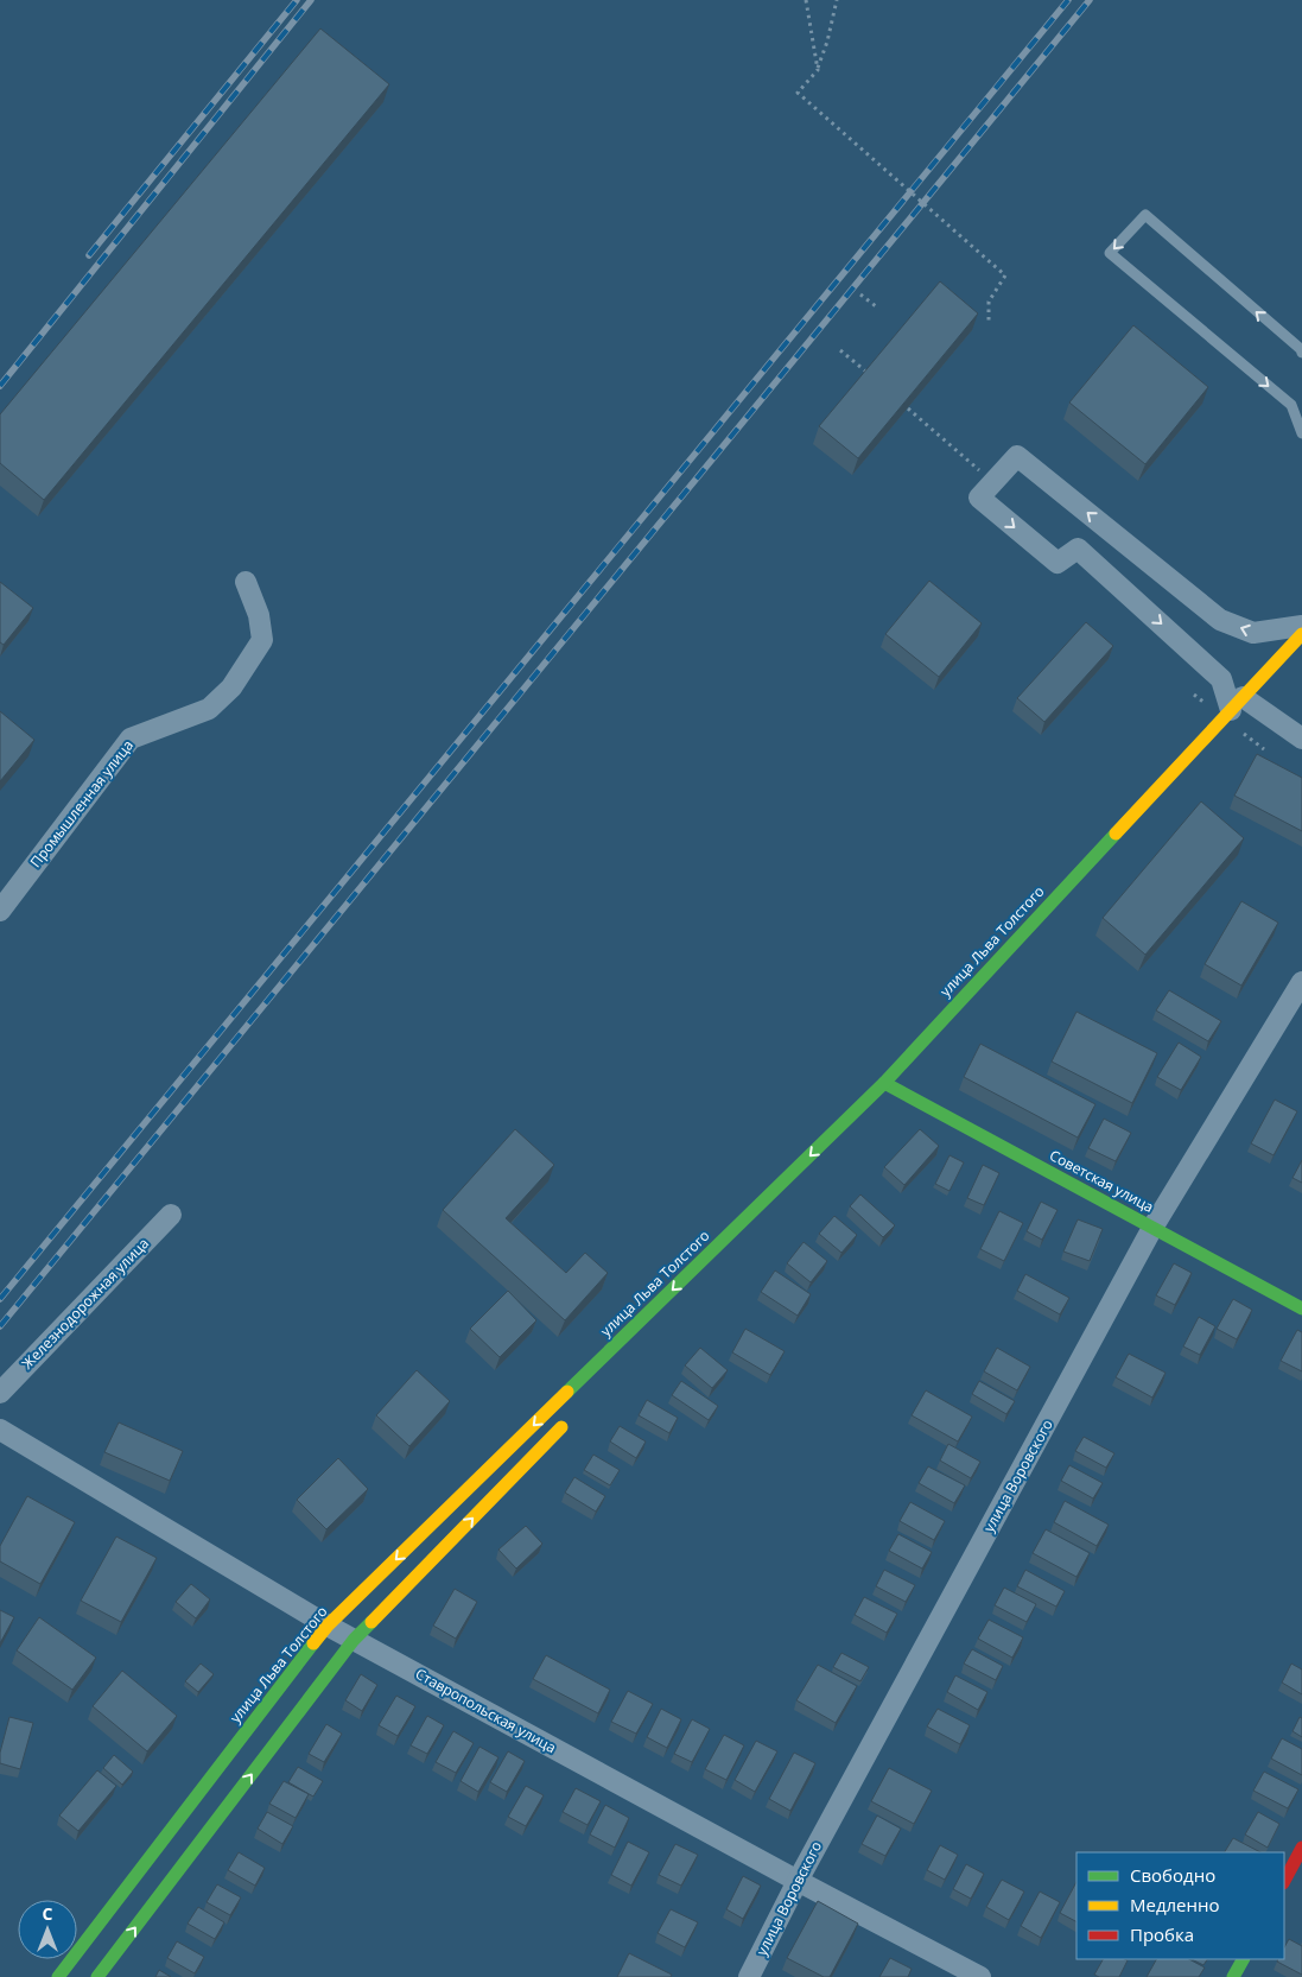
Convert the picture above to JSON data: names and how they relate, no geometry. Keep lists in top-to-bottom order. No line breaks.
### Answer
{"streets":{"main road":["улица Льва Толстого","Советская улица"],"street":["Промышленная улица","Железнодорожная улица","улица Воровского","Ставропольская улица"]},"crossings":[["улица Льва Толстого","Советская улица"],["улица Льва Толстого","Ставропольская улица"],["Советская улица","улица Воровского"],["улица Воровского","Ставропольская улица"]],"legend":["Свободно","Медленно","Пробка"],"north":"top"}
